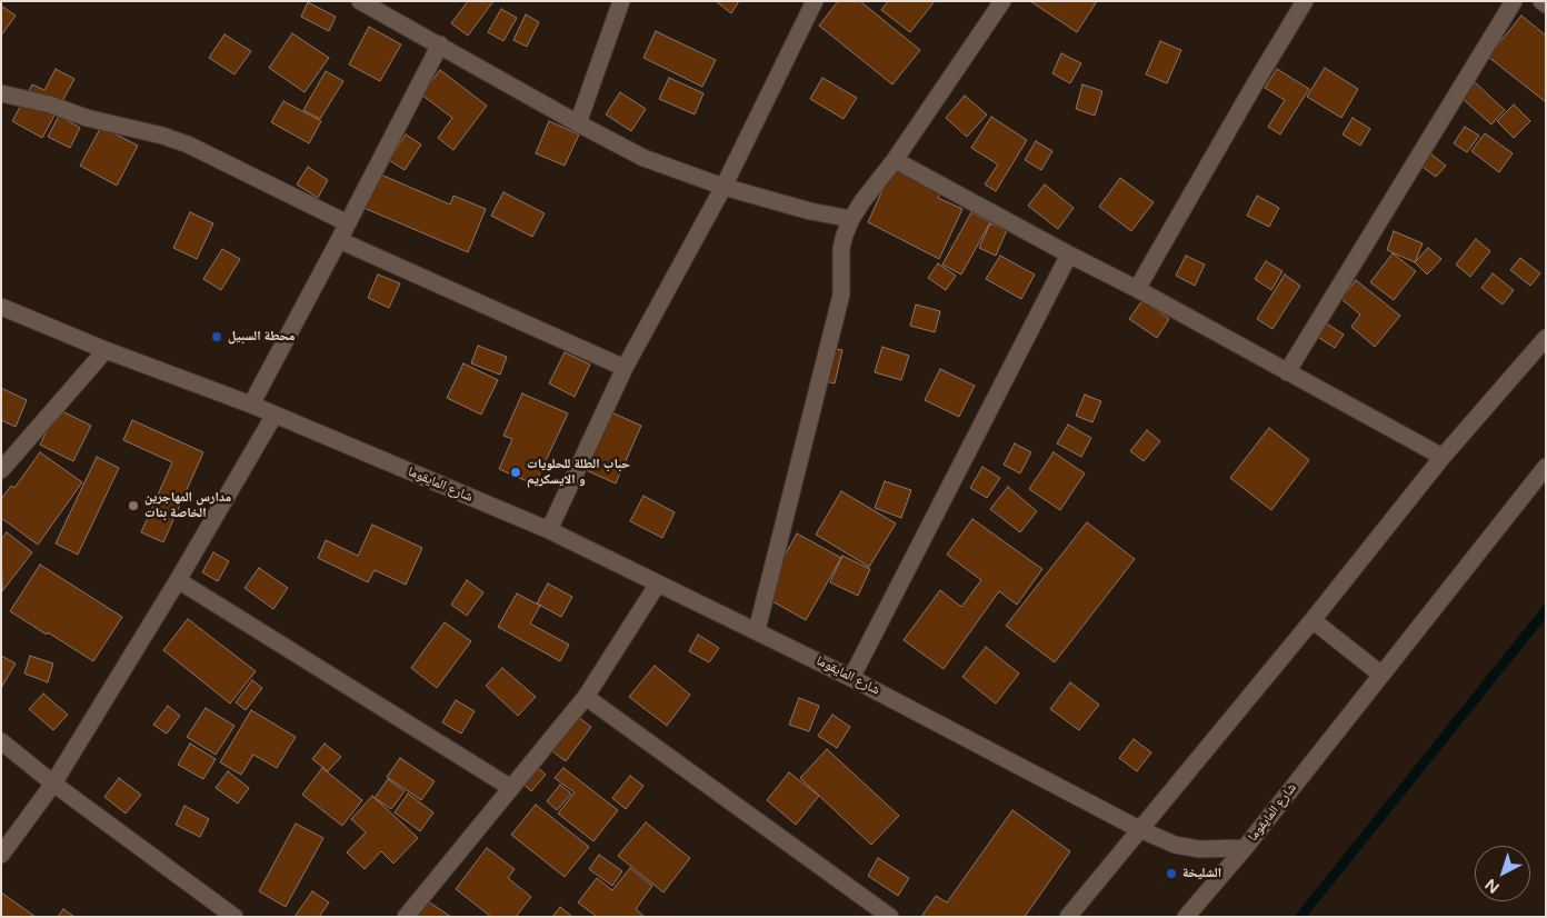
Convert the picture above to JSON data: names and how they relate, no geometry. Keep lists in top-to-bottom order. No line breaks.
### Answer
{"streets":{"street":["شارع المايقوما"]},"places":["محطة السبيل","حباب الطلة للحلويات و الايسكريم","مدارس المهاجرين الخاصة بنات","الشليخة"],"north":"bottom left"}
